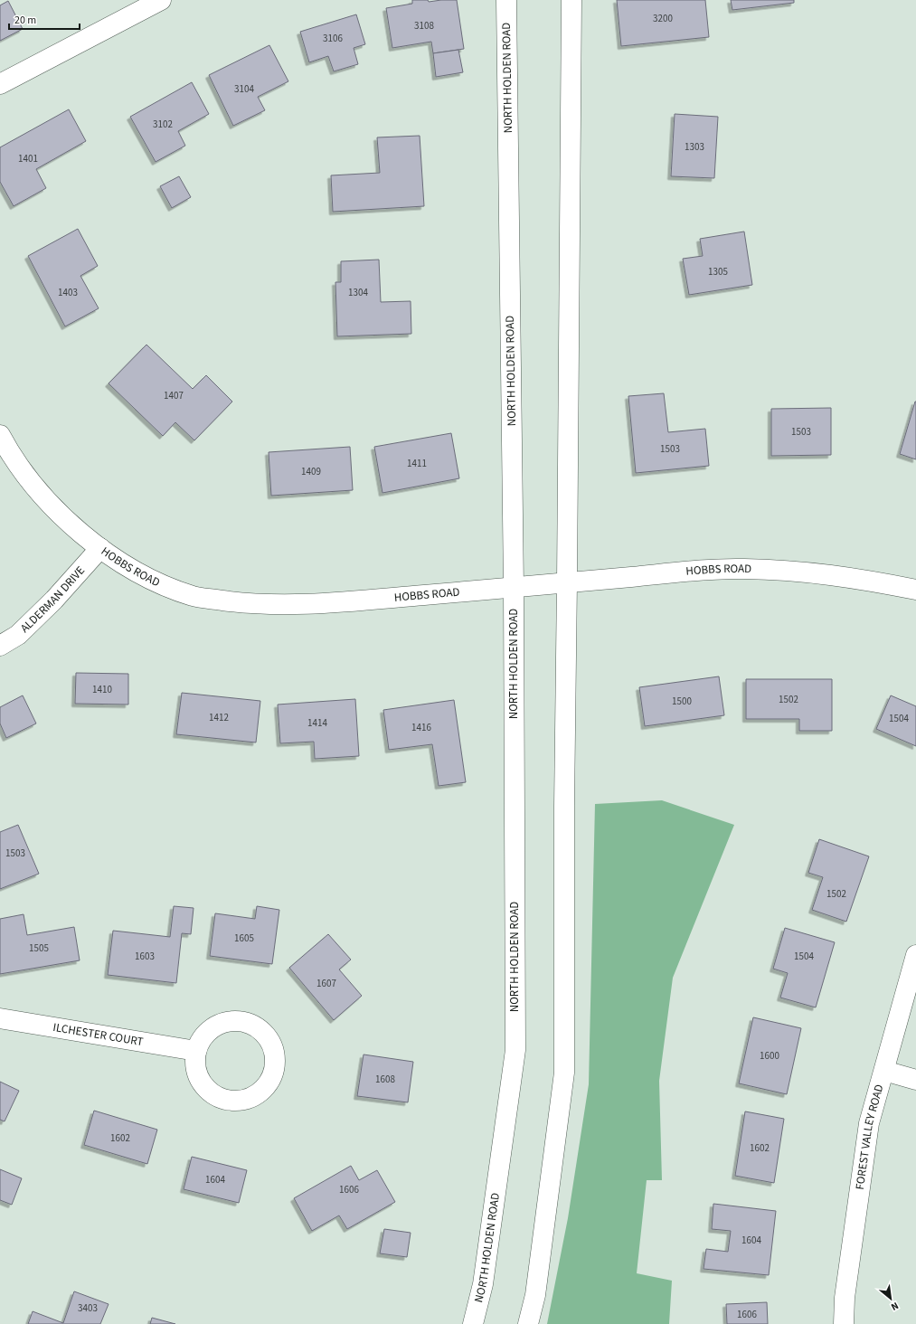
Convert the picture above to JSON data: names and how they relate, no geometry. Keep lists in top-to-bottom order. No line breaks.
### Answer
{"streets":{"main road":["NORTH HOLDEN ROAD","HOBBS ROAD","ALDERMAN DRIVE","ILCHESTER COURT","FOREST VALLEY ROAD"]},"crossings":[["NORTH HOLDEN ROAD","HOBBS ROAD"],["HOBBS ROAD","ALDERMAN DRIVE"]],"house_numbers":["3200","3108","3106","3104","3102","1303","1401","1305","1403","1304","1407","1503","1503","1411","1409","1410","1502","1500","1412","1504","1414","1416","1503","1502","1605","1505","1603","1504","1607","1600","1608","1602","1602","1604","1606","1604","3403","1606"],"scale_bar":"20 m","north":"bottom right"}
